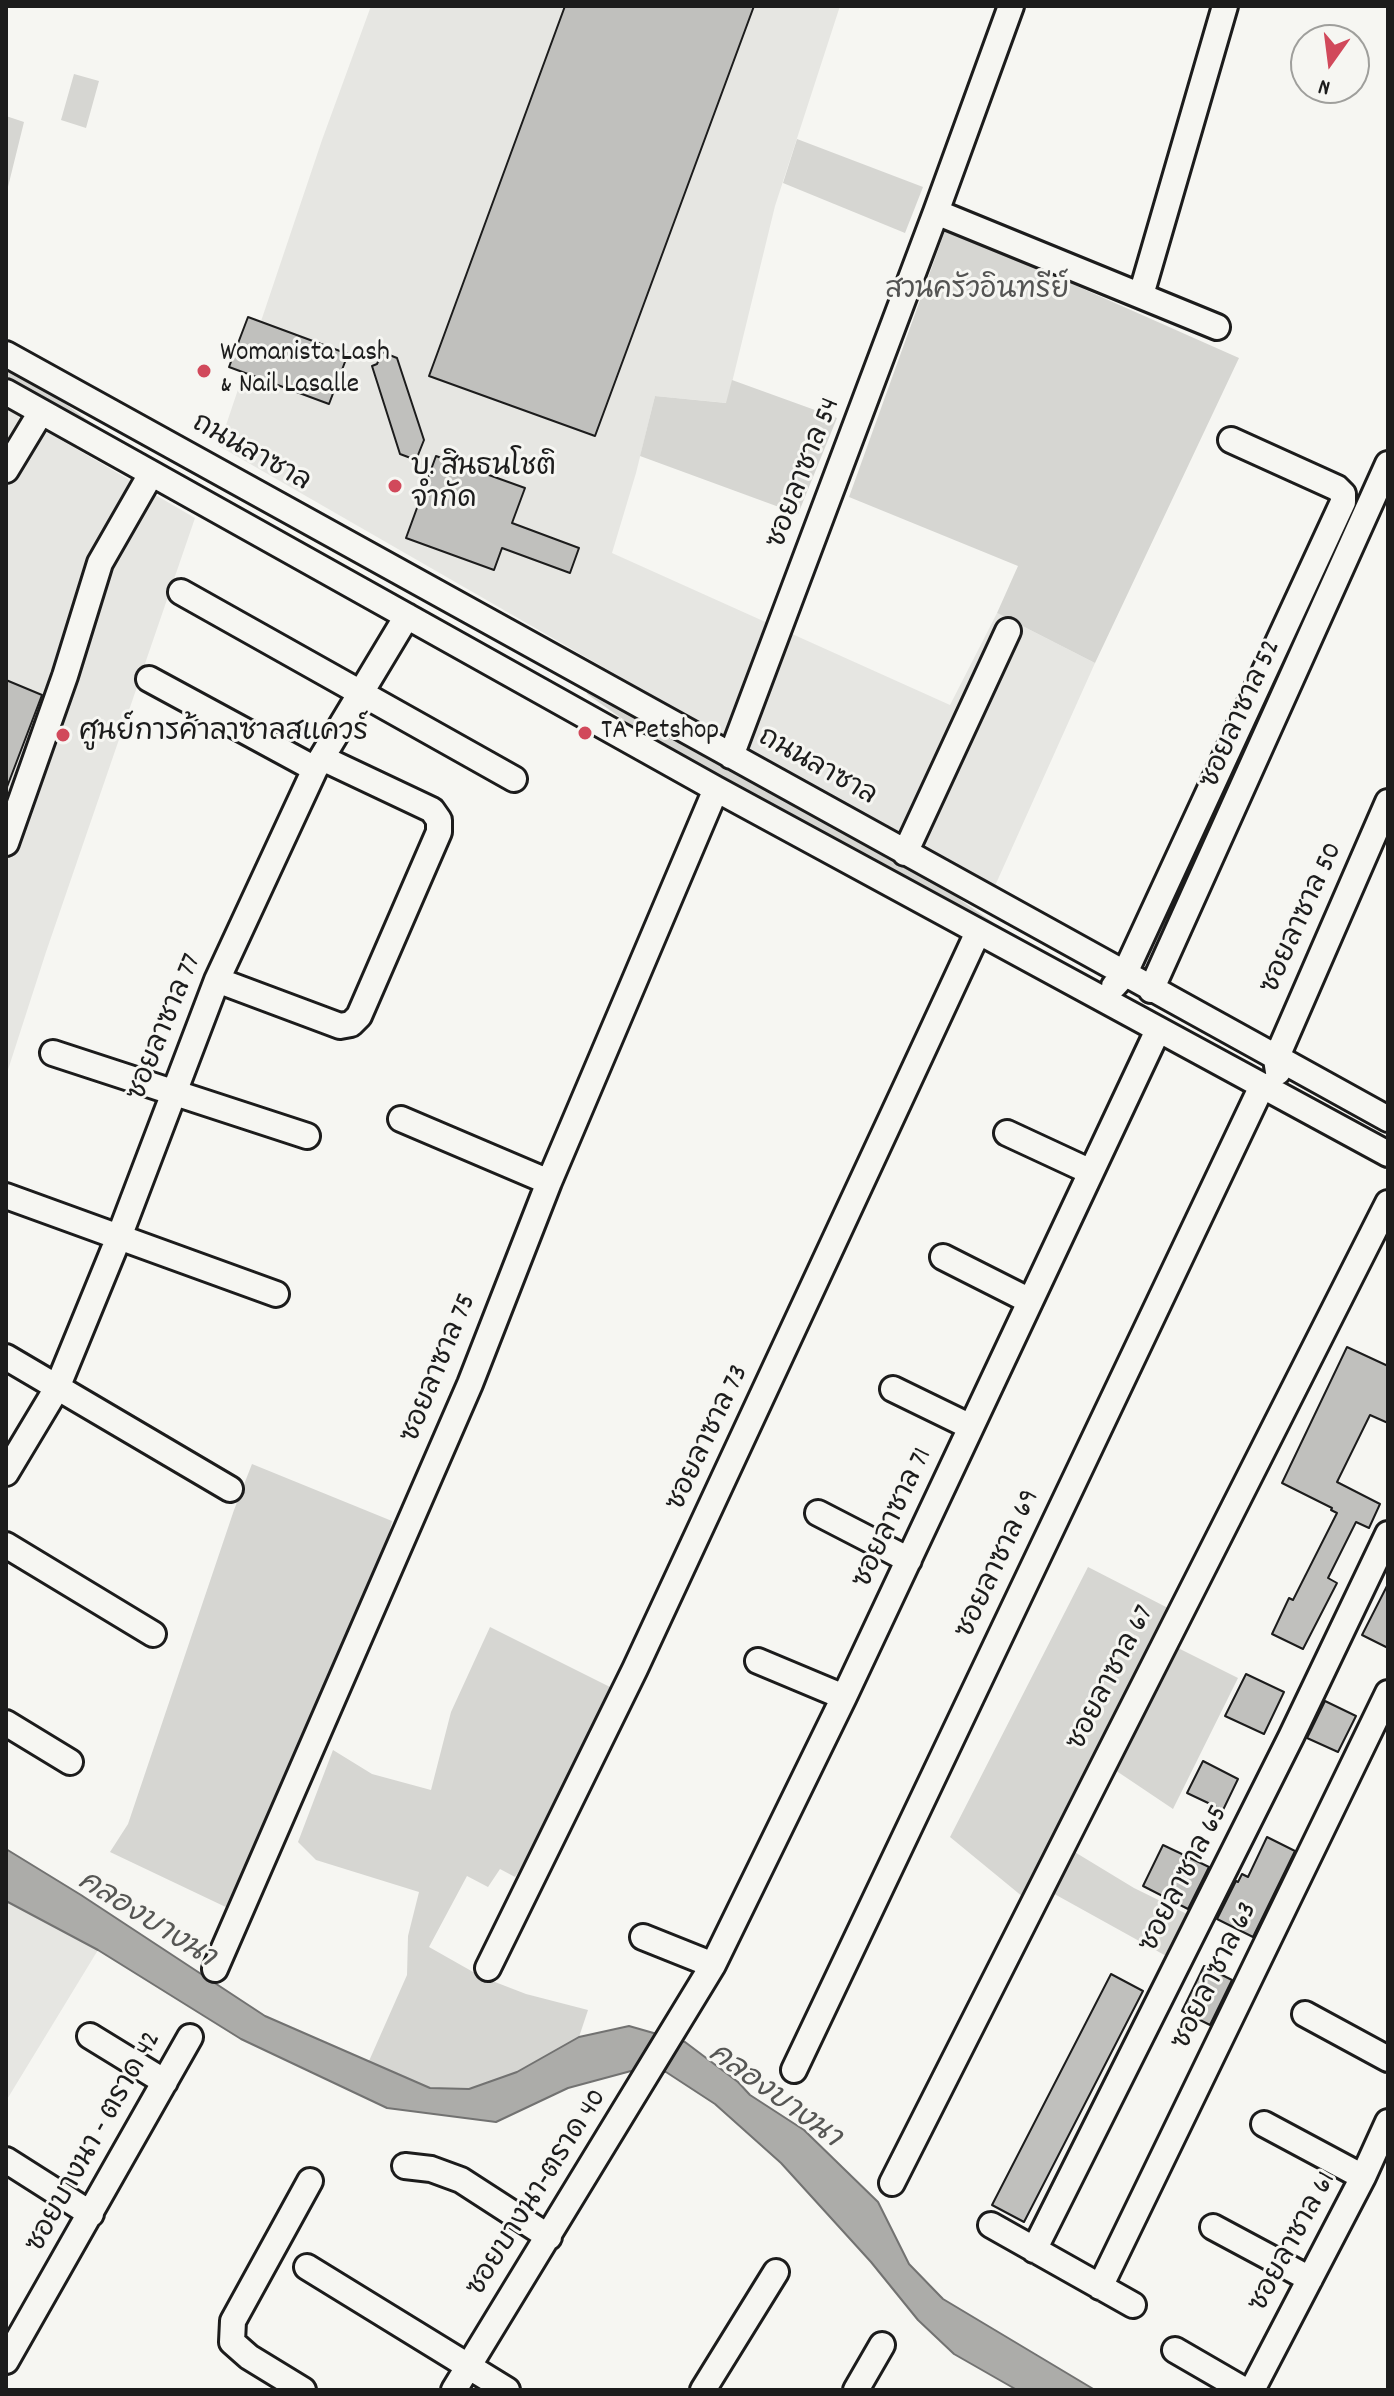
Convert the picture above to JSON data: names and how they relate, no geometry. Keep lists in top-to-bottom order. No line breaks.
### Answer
{"streets":{"street":["ถนนลาซาล","ซอยลาซาล 54","ซอยลาซาล 52","ซอยลาซาล 50","ซอยลาซาล 77","ซอยลาซาล 75","ซอยลาซาล 73","ซอยลาซาล 71","ซอยลาซาล 69","ซอยลาซาล 67","ซอยลาซาล 65","ซอยลาซาล 63","ซอยบางนา - ตราด 42","ซอยบางนา-ตราด 40","ซอยลาซาล 61"]},"crossings":[["ถนนลาซาล","ซอยลาซาล 54"],["ถนนลาซาล","ซอยลาซาล 52"],["ถนนลาซาล","ซอยลาซาล 50"],["ซอยลาซาล 71","ซอยบางนา-ตราด 40"]],"water":["คลองบางนา"],"parks":["สวนครัวอินทรีย์"],"places":["Womanista Lash & Nail Lasalle","บ. สินธนโชติ จำกัด","TA Petshop","ศูนย์การค้าลาซาลสแควร์"],"north":"bottom"}
